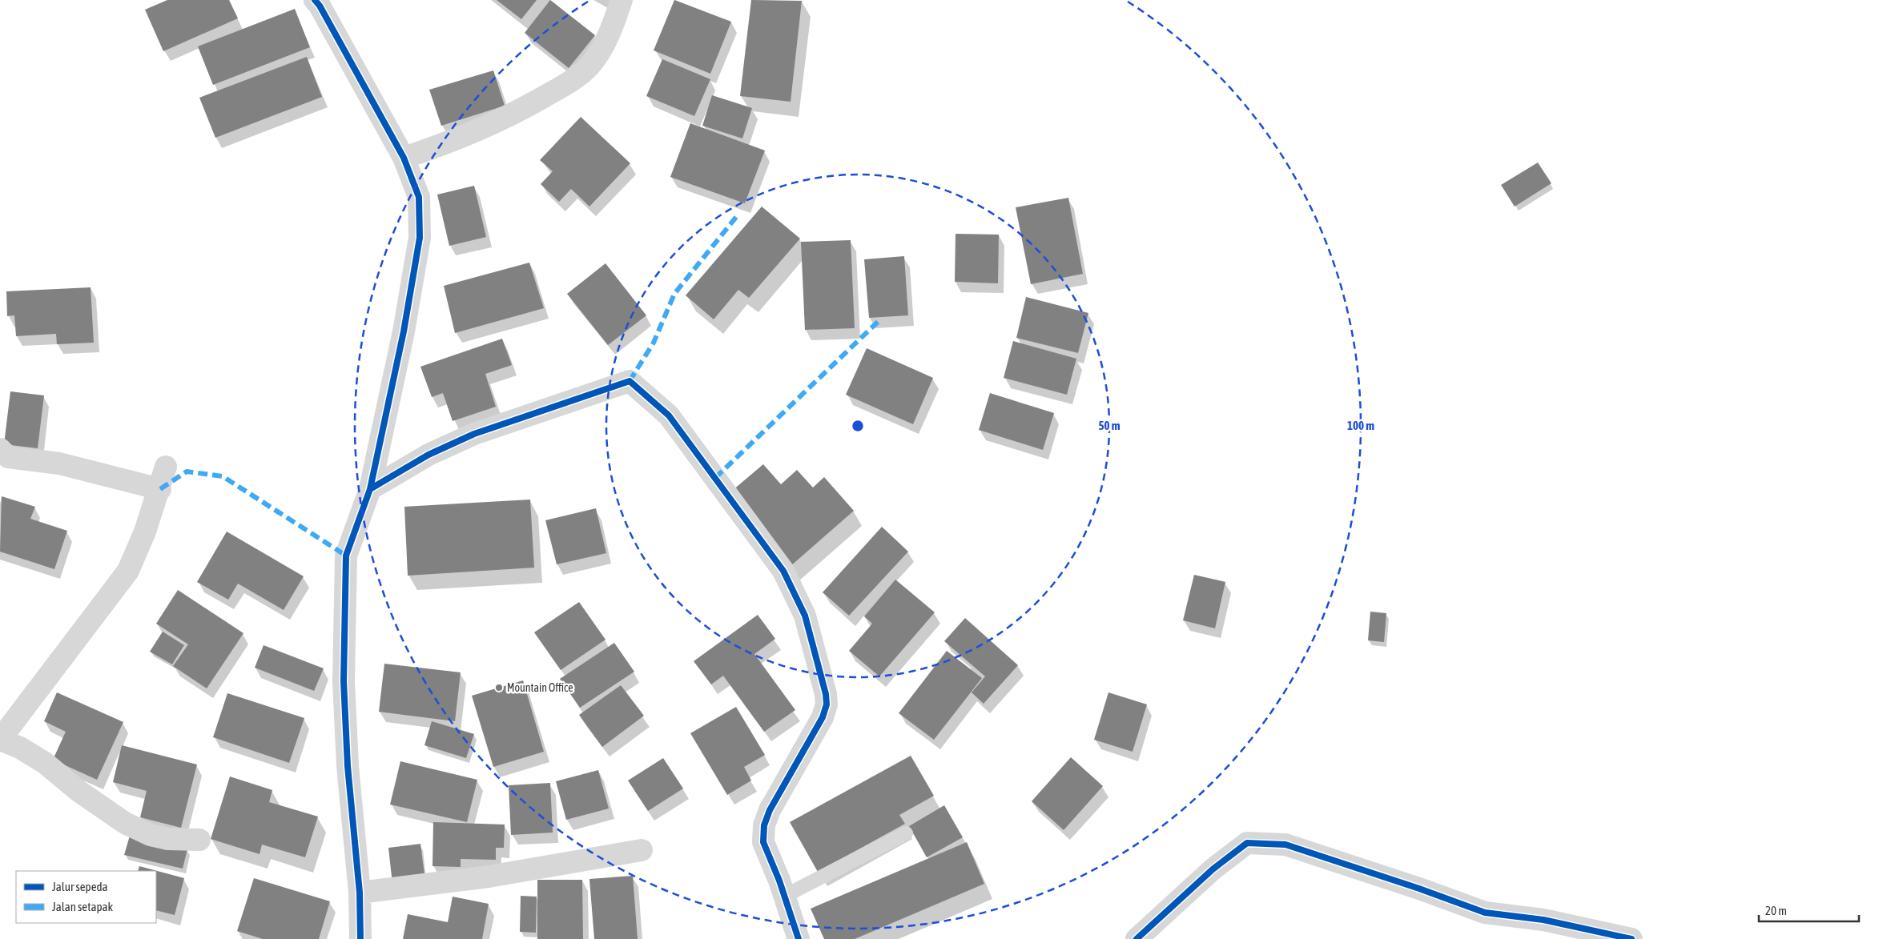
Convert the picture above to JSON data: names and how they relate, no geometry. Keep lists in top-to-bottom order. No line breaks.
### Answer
{"places":["Mountain Office"],"legend":["Jalur sepeda","Jalan setapak"],"scale_bar":"20 m","rings":["50 m","100 m"]}
